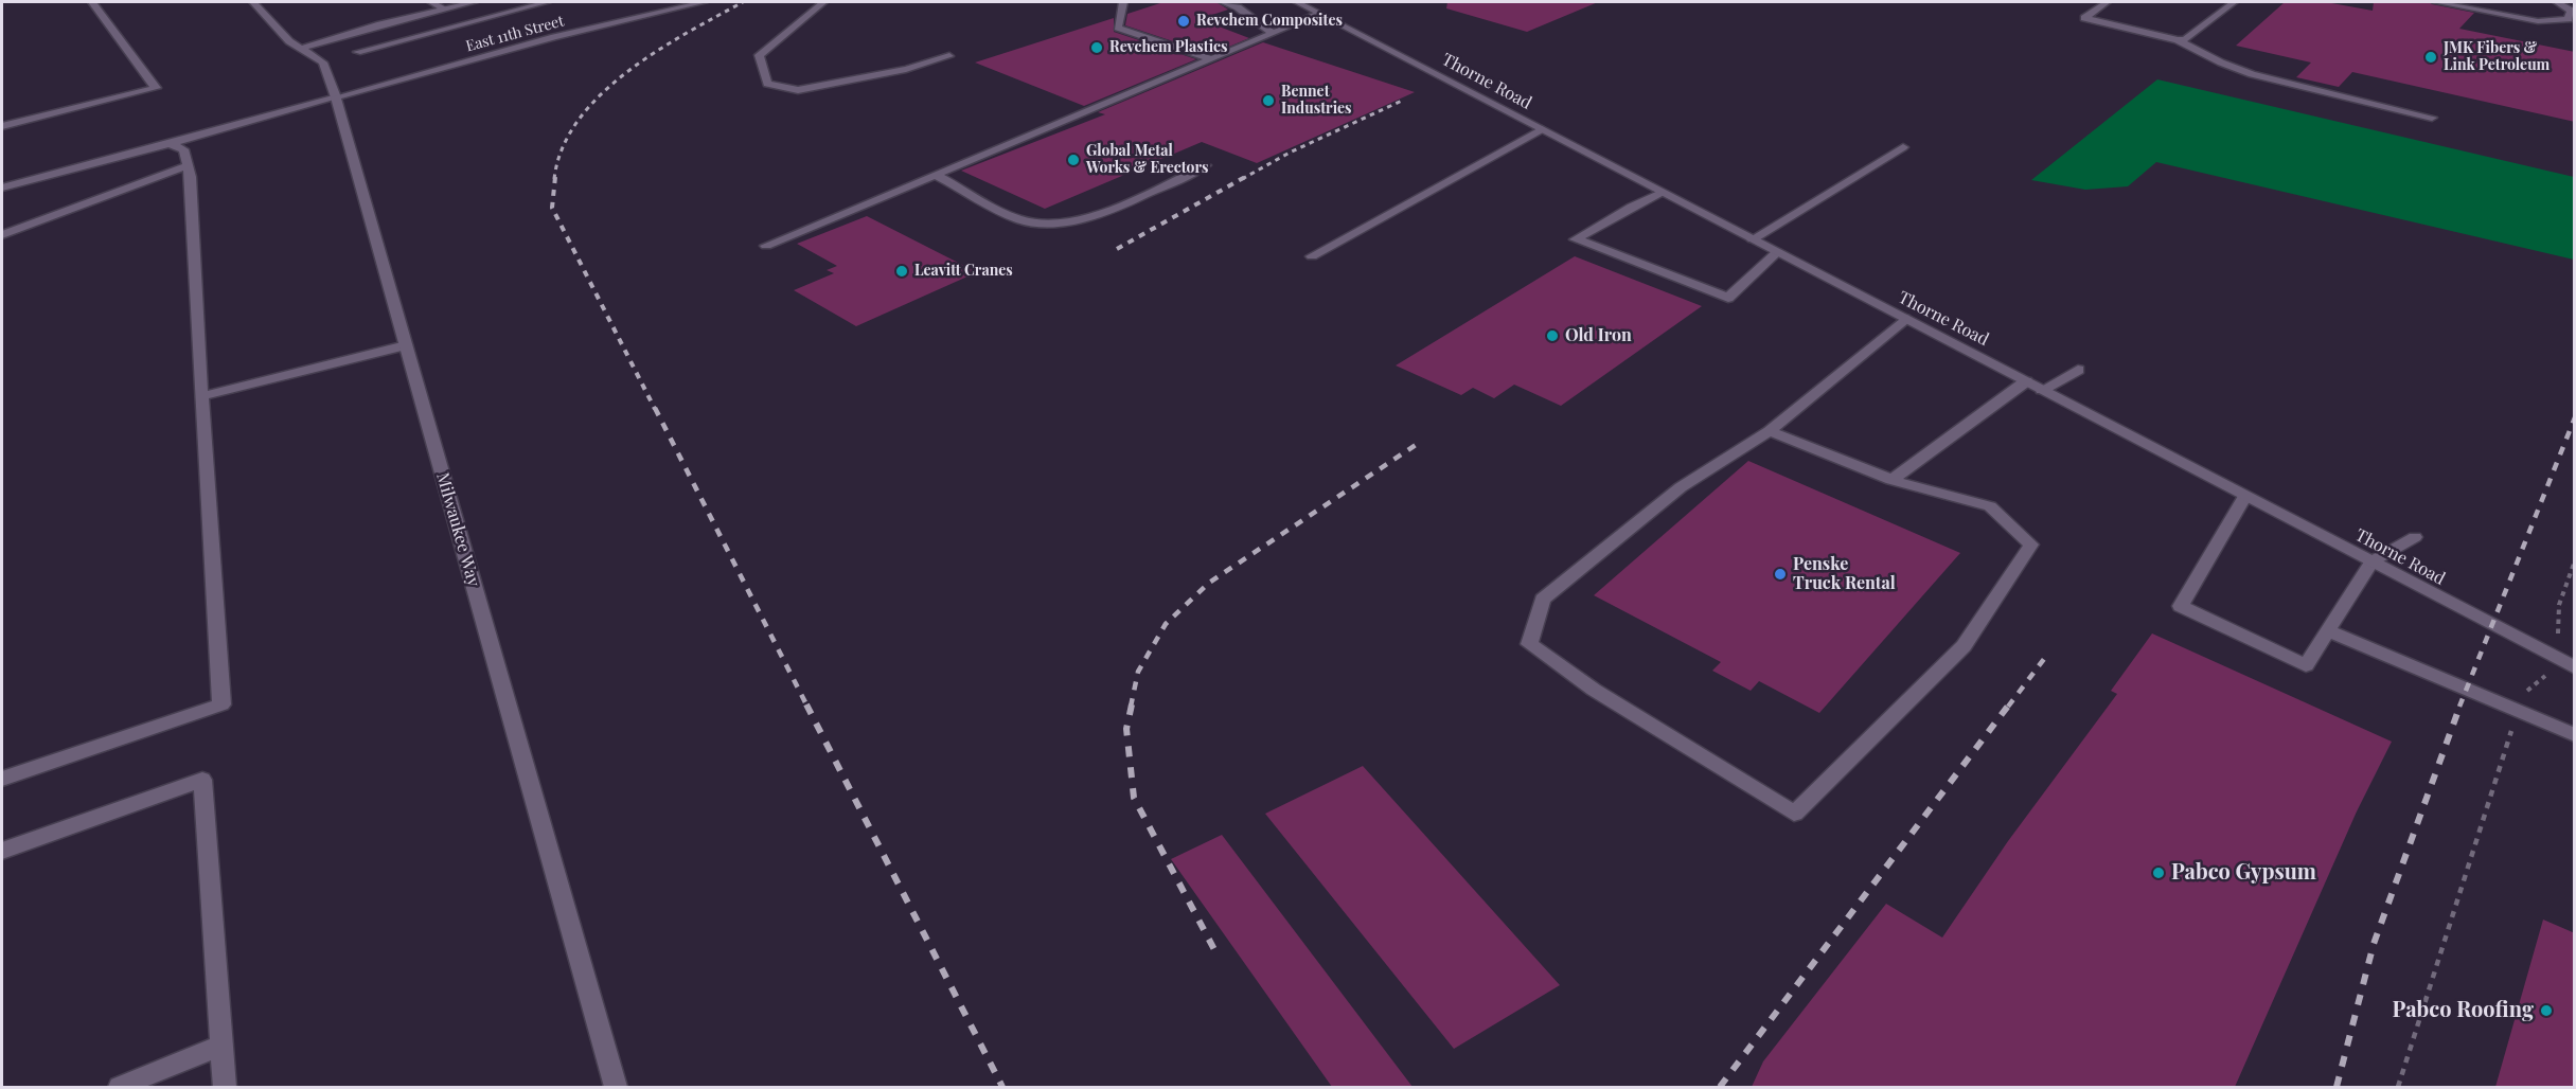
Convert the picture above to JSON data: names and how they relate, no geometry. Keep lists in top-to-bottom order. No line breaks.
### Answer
{"streets":{"street":["East 11th Street","Thorne Road","Milwaukee Way"]},"crossings":[["East 11th Street","Milwaukee Way"]],"places":["Revchem Composites","Revchem Plastics","JMK Fibers & Link Petroleum","Bennet Industries","Global Metal Works & Erectors","Leavitt Cranes","Old Iron","Penske Truck Rental","Pabco Gypsum","Pabco Roofing"]}
